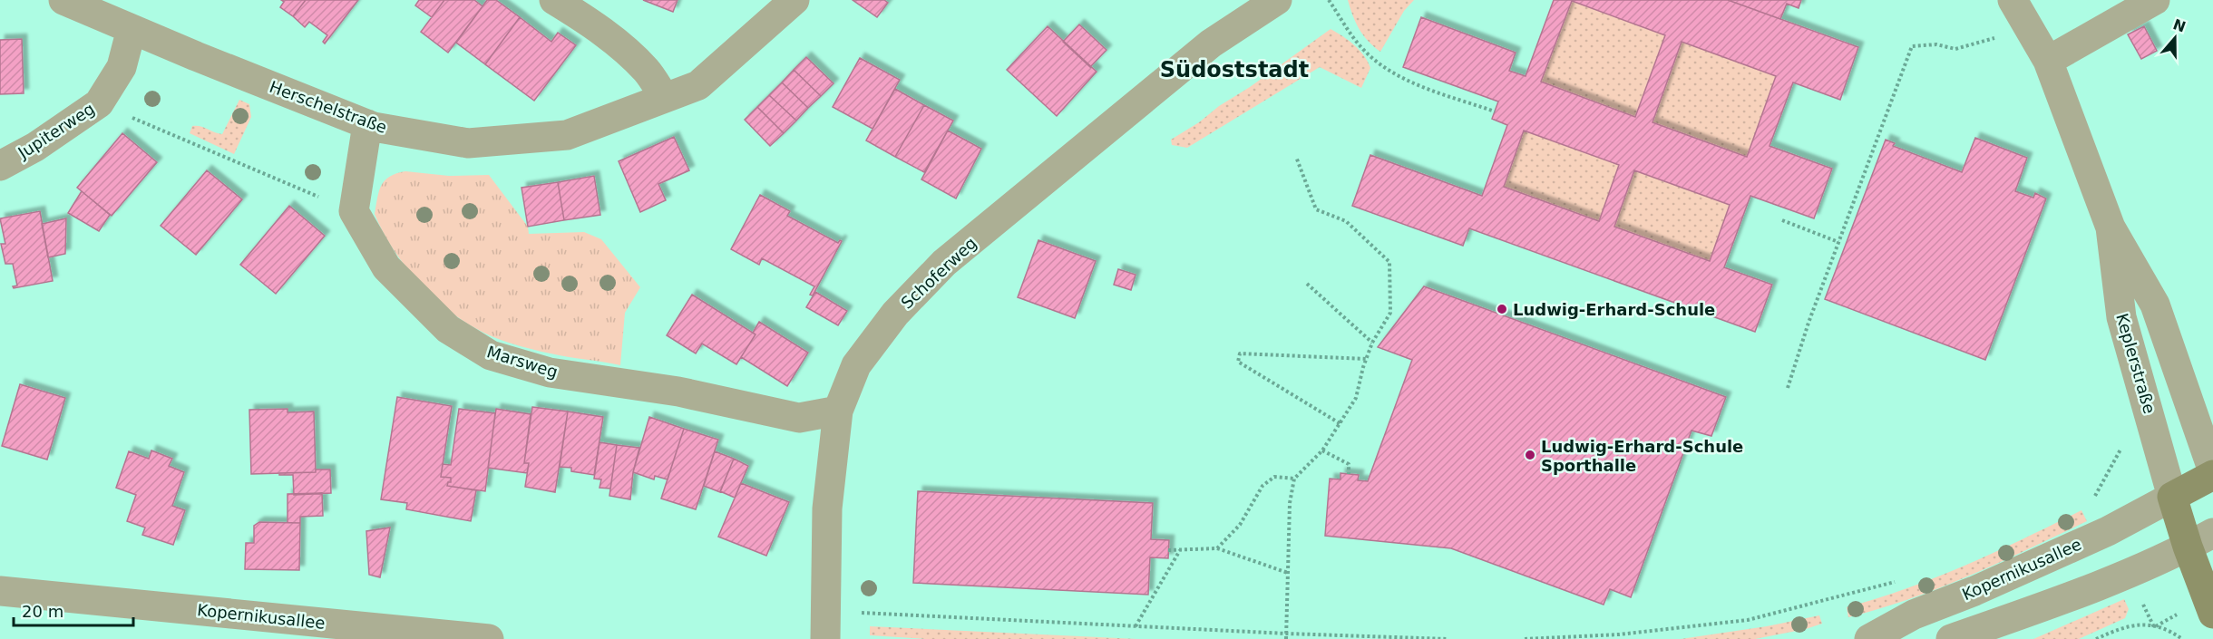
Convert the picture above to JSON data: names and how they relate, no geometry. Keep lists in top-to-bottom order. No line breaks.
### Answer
{"streets":{"street":["Herschelstraße","Jupiterweg","Schoferweg","Marsweg","Keplerstraße","Kopernikusallee"]},"crossings":[["Herschelstraße","Jupiterweg"],["Schoferweg","Marsweg"],["Keplerstraße","Kopernikusallee"]],"districts":["Südoststadt"],"places":["Ludwig-Erhard-Schule","Ludwig-Erhard-Schule Sporthalle"],"scale_bar":"20 m","north":"top"}
